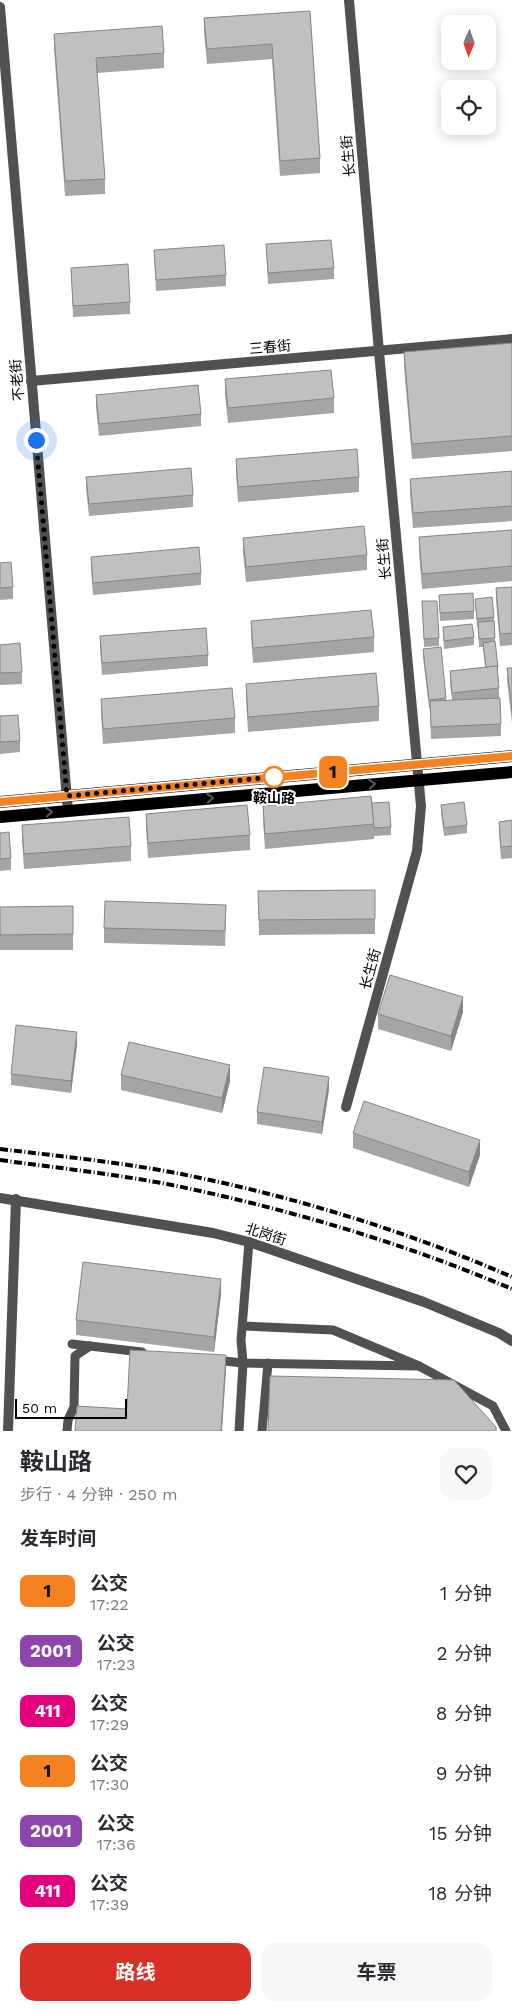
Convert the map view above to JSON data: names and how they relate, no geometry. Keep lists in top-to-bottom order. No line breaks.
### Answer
{"streets":{"street":["长生街","三春街","不老街","北岗街"]},"crossings":[["长生街","三春街"],["三春街","不老街"]],"places":["鞍山路"],"lines":["bus line 1"],"scale_bar":"50 m","north":"bottom","page":{"on_map":"1","scale":"50 m","heading":[["鞍山路","步行 · 4 分钟 · 250 m"],"发车时间"],"list":[{"mark":"1","name":"公交","note":"17:22","value":"1 分钟"},{"mark":"2001","name":"公交","note":"17:23","value":"2 分钟"},{"mark":"411","name":"公交","note":"17:29","value":"8 分钟"},{"mark":"1","name":"公交","note":"17:30","value":"9 分钟"},{"mark":"2001","name":"公交","note":"17:36","value":"15 分钟"},{"mark":"411","name":"公交","note":"17:39","value":"18 分钟"}],"buttons":["路线","车票"]}}
